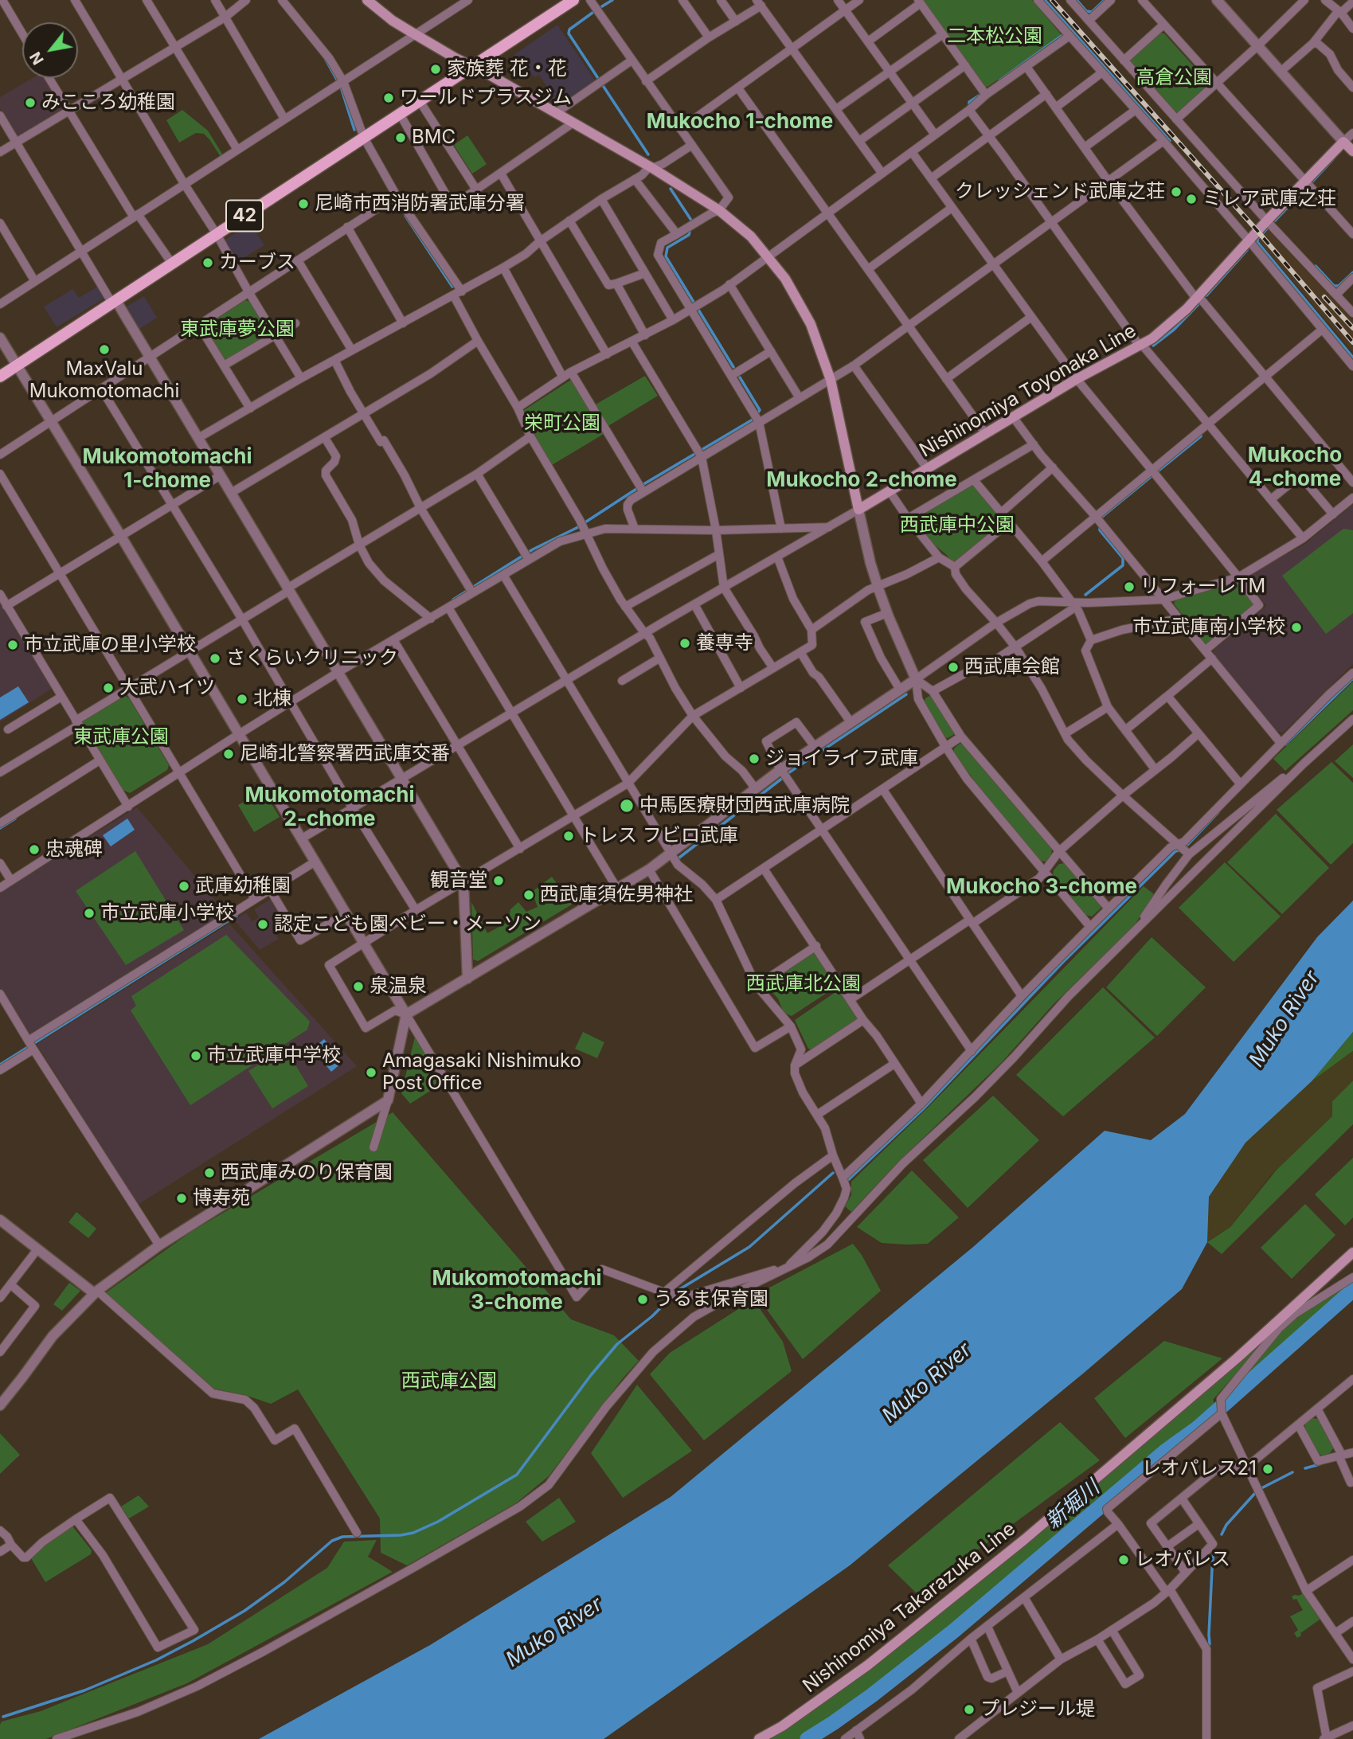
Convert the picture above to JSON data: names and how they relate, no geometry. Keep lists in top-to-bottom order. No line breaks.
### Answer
{"streets":{"main road":["42","Nishinomiya Toyonaka Line","Nishinomiya Takarazuka Line"]},"districts":["Mukocho 1-chome","Mukocho 4-chome","Mukomotomachi 1-chome","Mukocho 2-chome","Mukomotomachi 2-chome","Mukocho 3-chome","Mukomotomachi 3-chome"],"water":["Muko River","新堀川"],"parks":["二本松公園","高倉公園","東武庫夢公園","栄町公園","西武庫中公園","東武庫公園","西武庫北公園","西武庫公園"],"places":["家族葬 花・花","ワールドプラスジム","みこころ幼稚園","BMC","クレッシェンド武庫之荘","ミレア武庫之荘","尼崎市西消防署武庫分署","カーブス","MaxValu Mukomotomachi","リフォーレTM","市立武庫南小学校","養専寺","市立武庫の里小学校","さくらいクリニック","西武庫会館","大武ハイツ","北棟","尼崎北警察署西武庫交番","ジョイライフ武庫","中馬医療財団西武庫病院","トレス フビロ武庫","忠魂碑","観音堂","武庫幼稚園","西武庫須佐男神社","市立武庫小学校","認定こども園ベビー・メーソン","泉温泉","市立武庫中学校","Amagasaki Nishimuko Post Office","西武庫みのり保育園","博寿苑","うるま保育園","レオパレス21","レオパレス","プレジール堤"],"north":"bottom left"}
